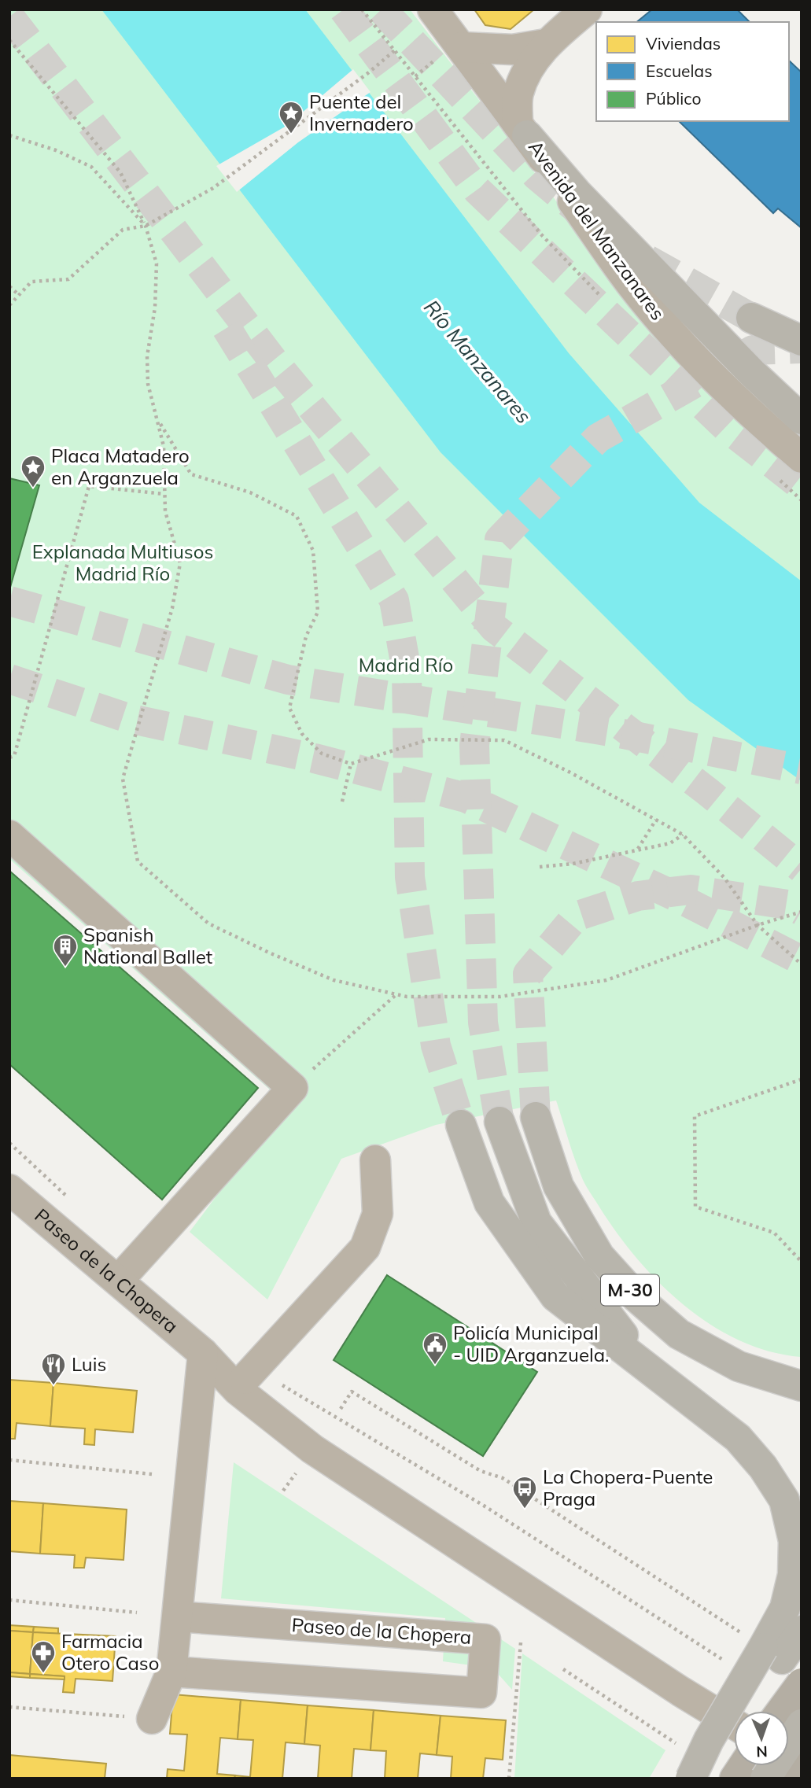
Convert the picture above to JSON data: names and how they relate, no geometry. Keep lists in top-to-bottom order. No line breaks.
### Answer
{"streets":{"highway":["M-30"],"street":["Avenida del Manzanares","Paseo de la Chopera"]},"water":["Río Manzanares"],"parks":["Explanada Multiusos Madrid Río","Madrid Río"],"places":{"place":["Puente del Invernadero","Placa Matadero en Arganzuela"],"building":["Spanish National Ballet"],"public building":["Policía Municipal - UID Arganzuela."],"restaurant":["Luis"],"bus stop":["La Chopera-Puente Praga"],"pharmacy":["Farmacia Otero Caso"]},"legend":["Viviendas","Escuelas","Público"],"north":"bottom"}
